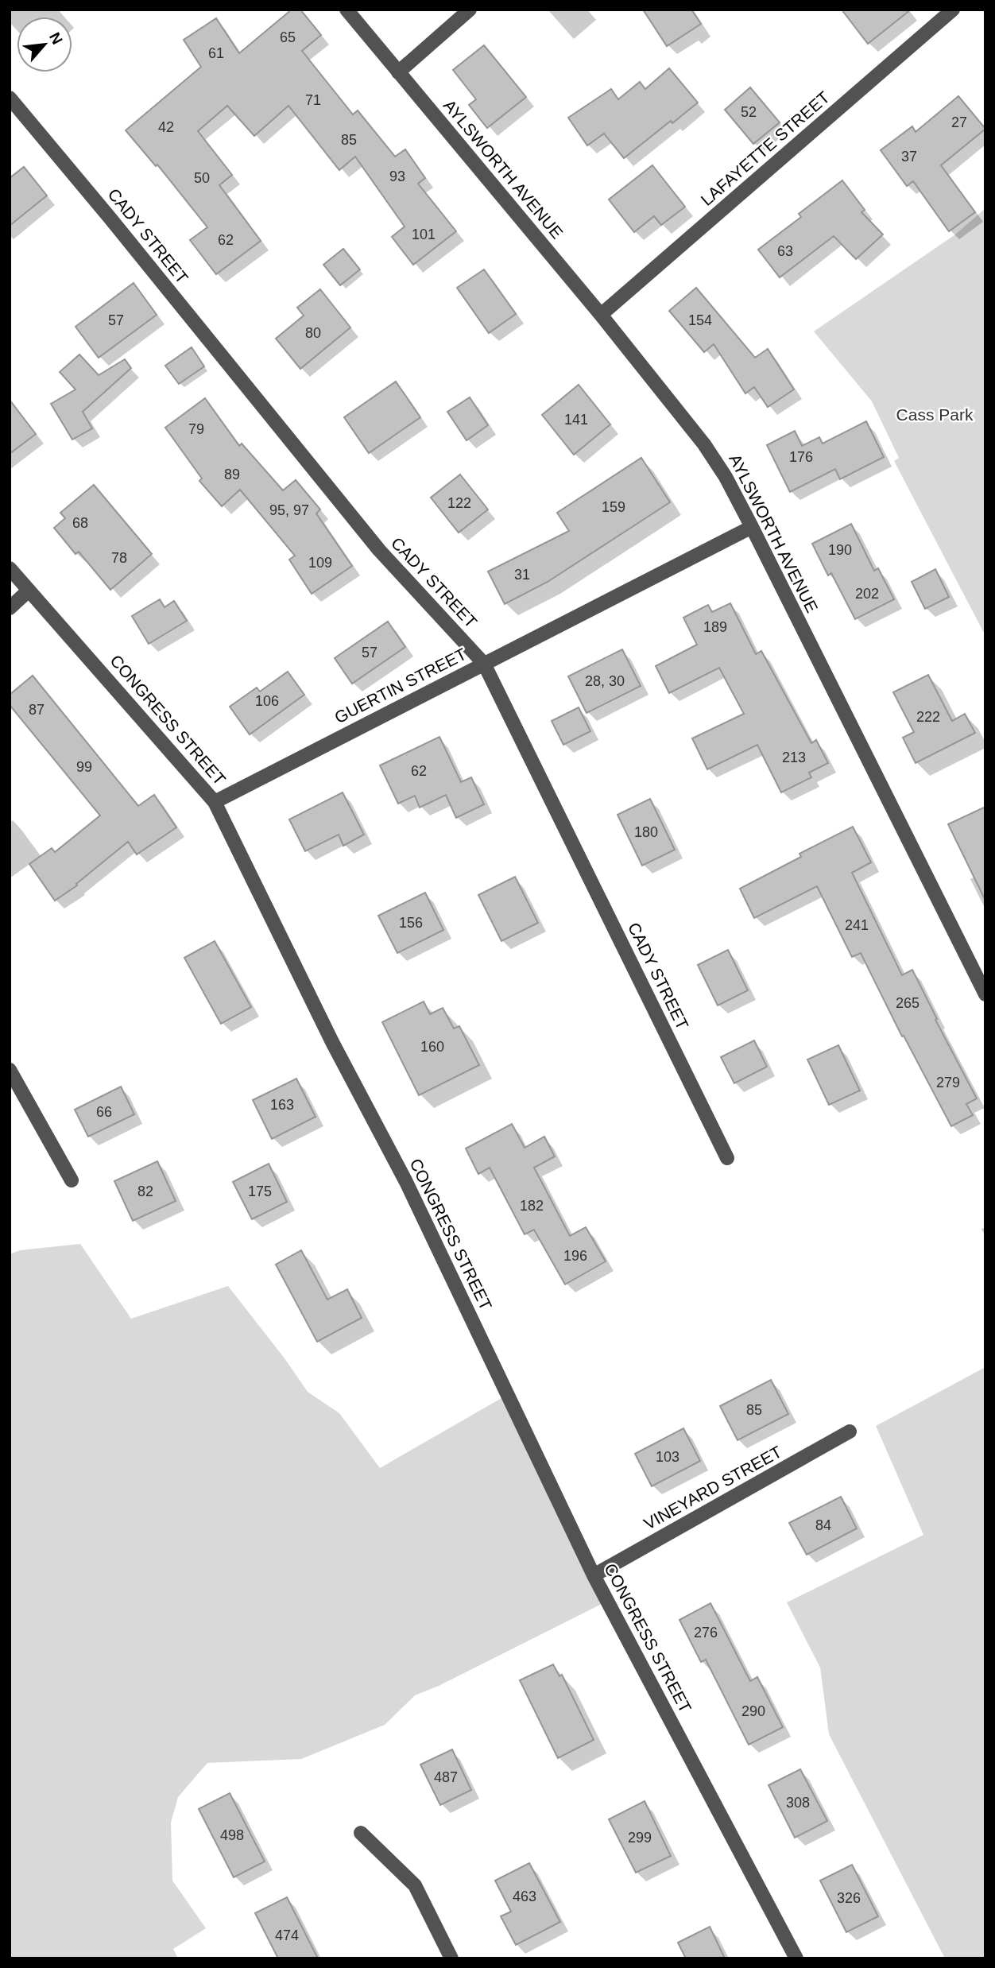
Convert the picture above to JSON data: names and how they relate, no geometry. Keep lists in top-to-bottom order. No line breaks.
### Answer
{"streets":{"street":["LAFAYETTE STREET","AYLSWORTH AVENUE","CADY STREET","GUERTIN STREET","CONGRESS STREET","VINEYARD STREET"]},"crossings":[["LAFAYETTE STREET","AYLSWORTH AVENUE"],["AYLSWORTH AVENUE","GUERTIN STREET"],["CADY STREET","GUERTIN STREET"],["GUERTIN STREET","CONGRESS STREET"],["CONGRESS STREET","VINEYARD STREET"]],"parks":["Cass Park"],"house_numbers":["65","61","71","52","27","42","85","37","93","50","101","62","63","57","154","80","141","79","176","89","122","159","95, 97","68","190","78","109","31","202","189","57","28, 30","106","87","222","213","99","62","180","156","241","265","160","279","163","66","82","175","182","196","85","103","84","276","290","487","308","498","299","463","326","474"],"north":"top right"}
